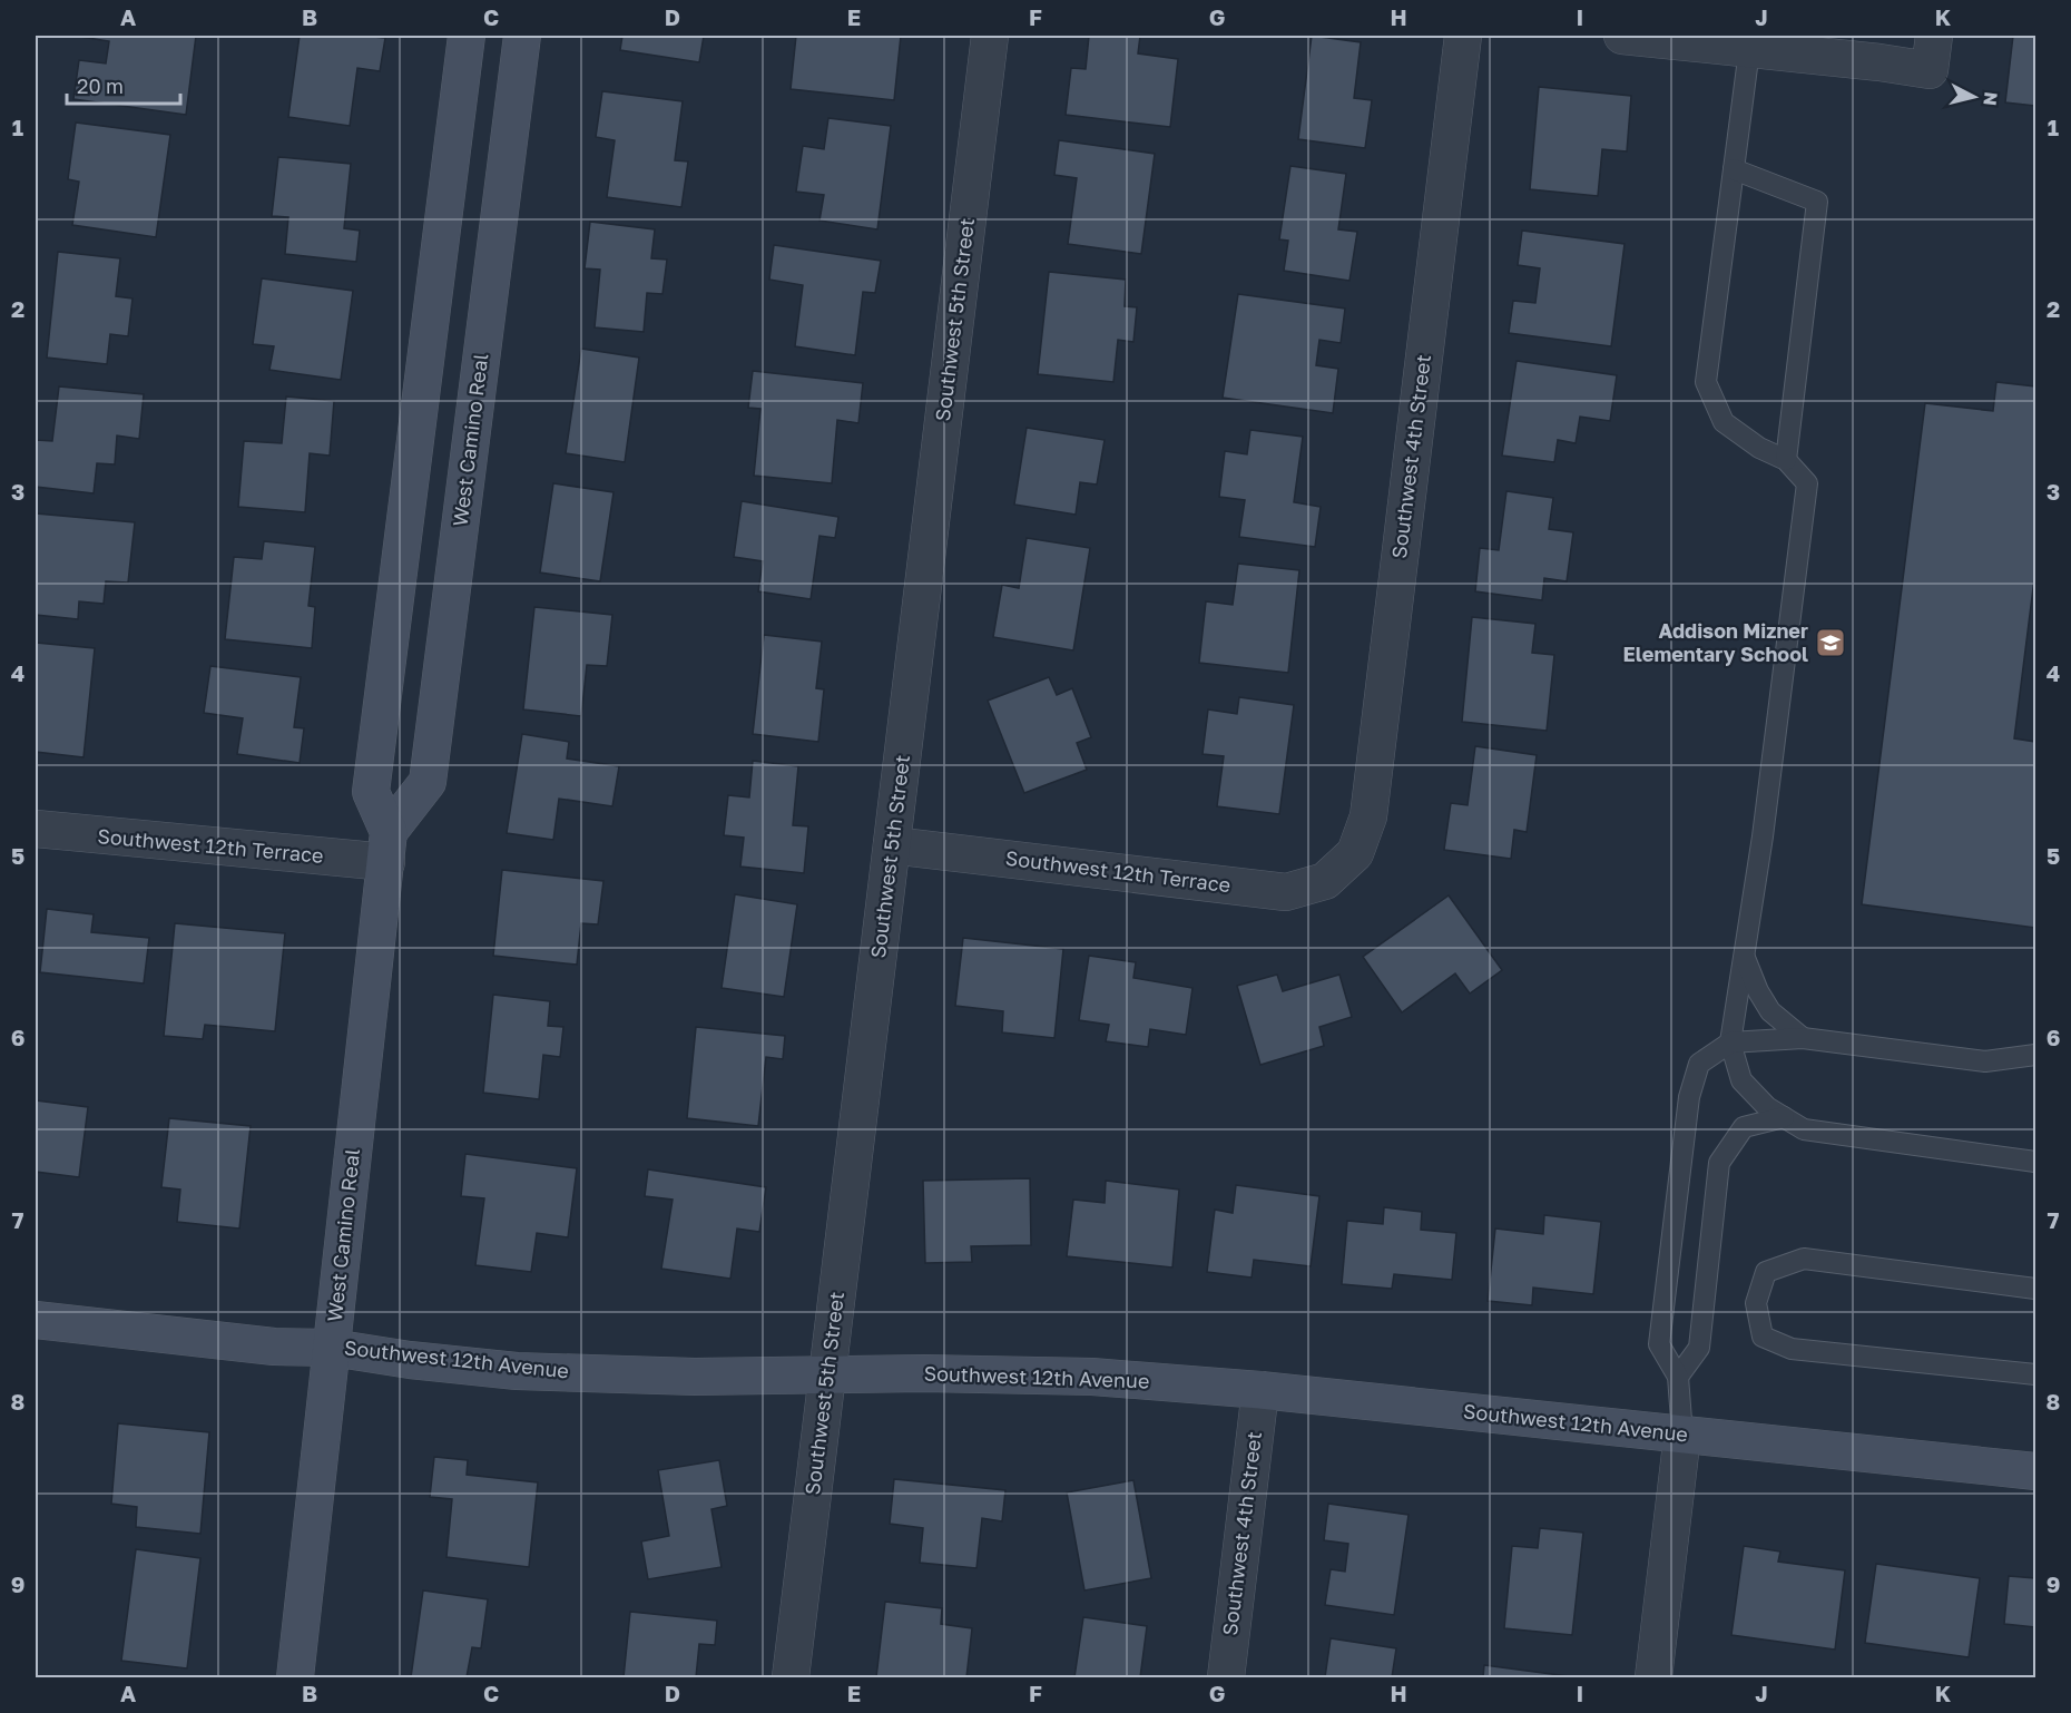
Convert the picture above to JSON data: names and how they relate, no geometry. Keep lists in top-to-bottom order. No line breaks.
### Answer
{"streets":{"street":["Southwest 5th Street","West Camino Real","Southwest 4th Street","Southwest 12th Terrace","Southwest 12th Avenue"]},"crossings":[["Southwest 5th Street","Southwest 12th Terrace"],["Southwest 5th Street","Southwest 12th Avenue"],["West Camino Real","Southwest 12th Terrace"],["West Camino Real","Southwest 12th Avenue"],["Southwest 4th Street","Southwest 12th Terrace"],["Southwest 4th Street","Southwest 12th Avenue"]],"places":{"school or university":["Addison Mizner Elementary School"]},"scale_bar":"20 m","north":"right","grid":{"columns":["A","B","C","D","E","F","G","H","I","J","K"],"rows":["1","2","3","4","5","6","7","8","9"]}}
